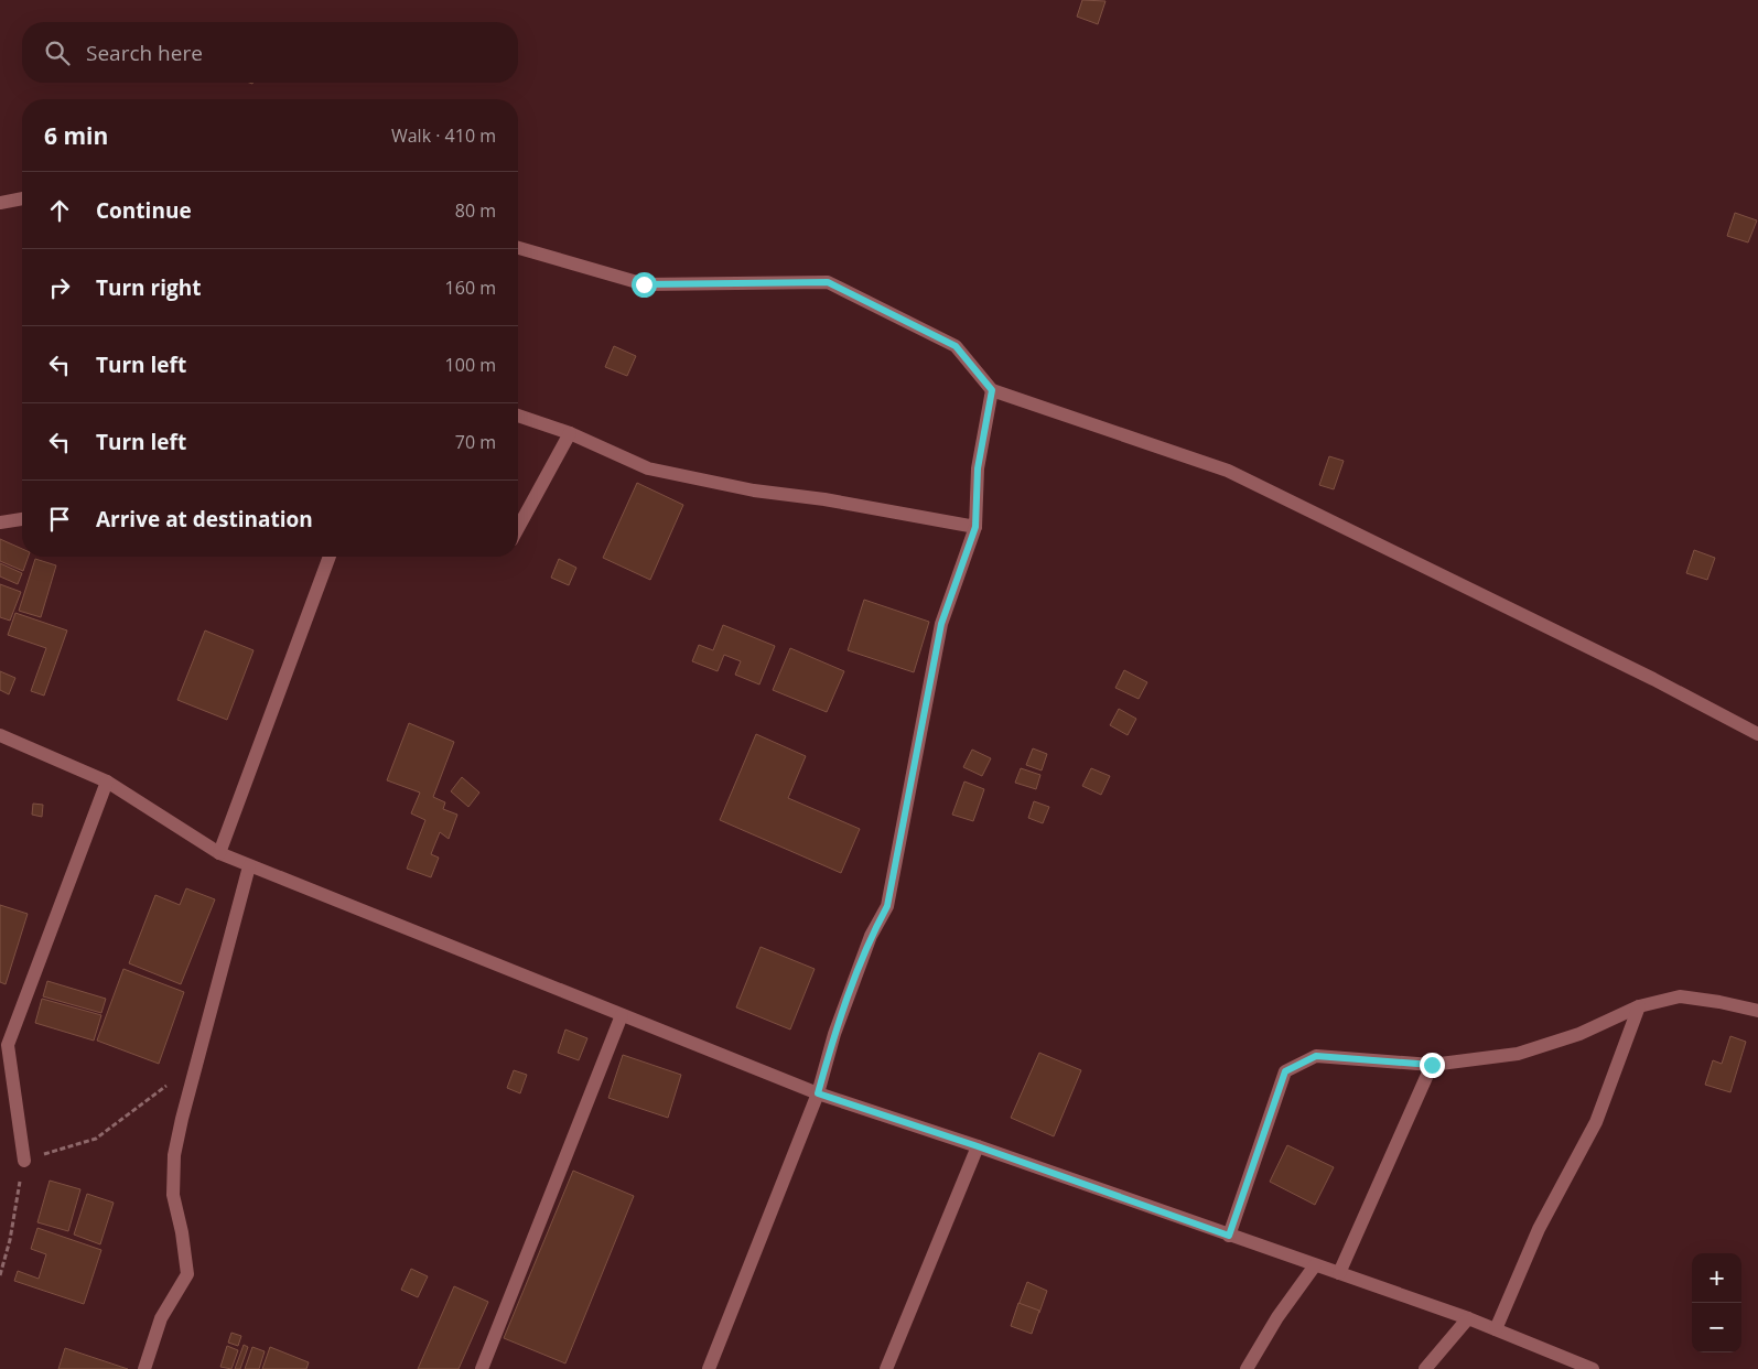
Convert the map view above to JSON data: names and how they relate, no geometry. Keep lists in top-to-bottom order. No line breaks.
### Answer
{"page":{"search":"Search here","heading":["6 min","Walk · 410 m"],"list":[["Continue","80 m"],["Turn right","160 m"],["Turn left","100 m"],["Turn left","70 m"],"Arrive at destination"],"map_buttons":["+","−"]}}
